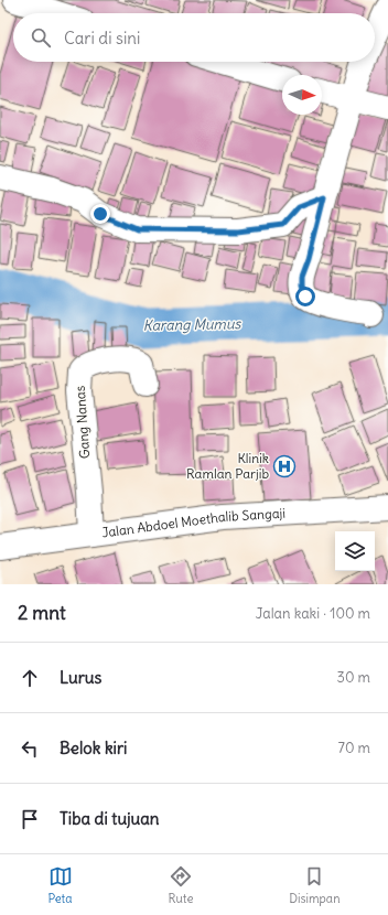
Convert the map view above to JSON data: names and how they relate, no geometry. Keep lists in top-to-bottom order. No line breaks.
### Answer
{"streets":{"street":["Gang Nanas","Jalan Abdoel Moethalib Sangaji"]},"crossings":[["Gang Nanas","Jalan Abdoel Moethalib Sangaji"]],"water":["Karang Mumus"],"places":{"hospital":["Klinik Ramlan Parjib"]},"north":"right","page":{"search":"Cari di sini","heading":["2 mnt","Jalan kaki · 100 m"],"list":[["Lurus","30 m"],["Belok kiri","70 m"],"Tiba di tujuan"],"nav":["Peta","Rute","Disimpan"]}}
